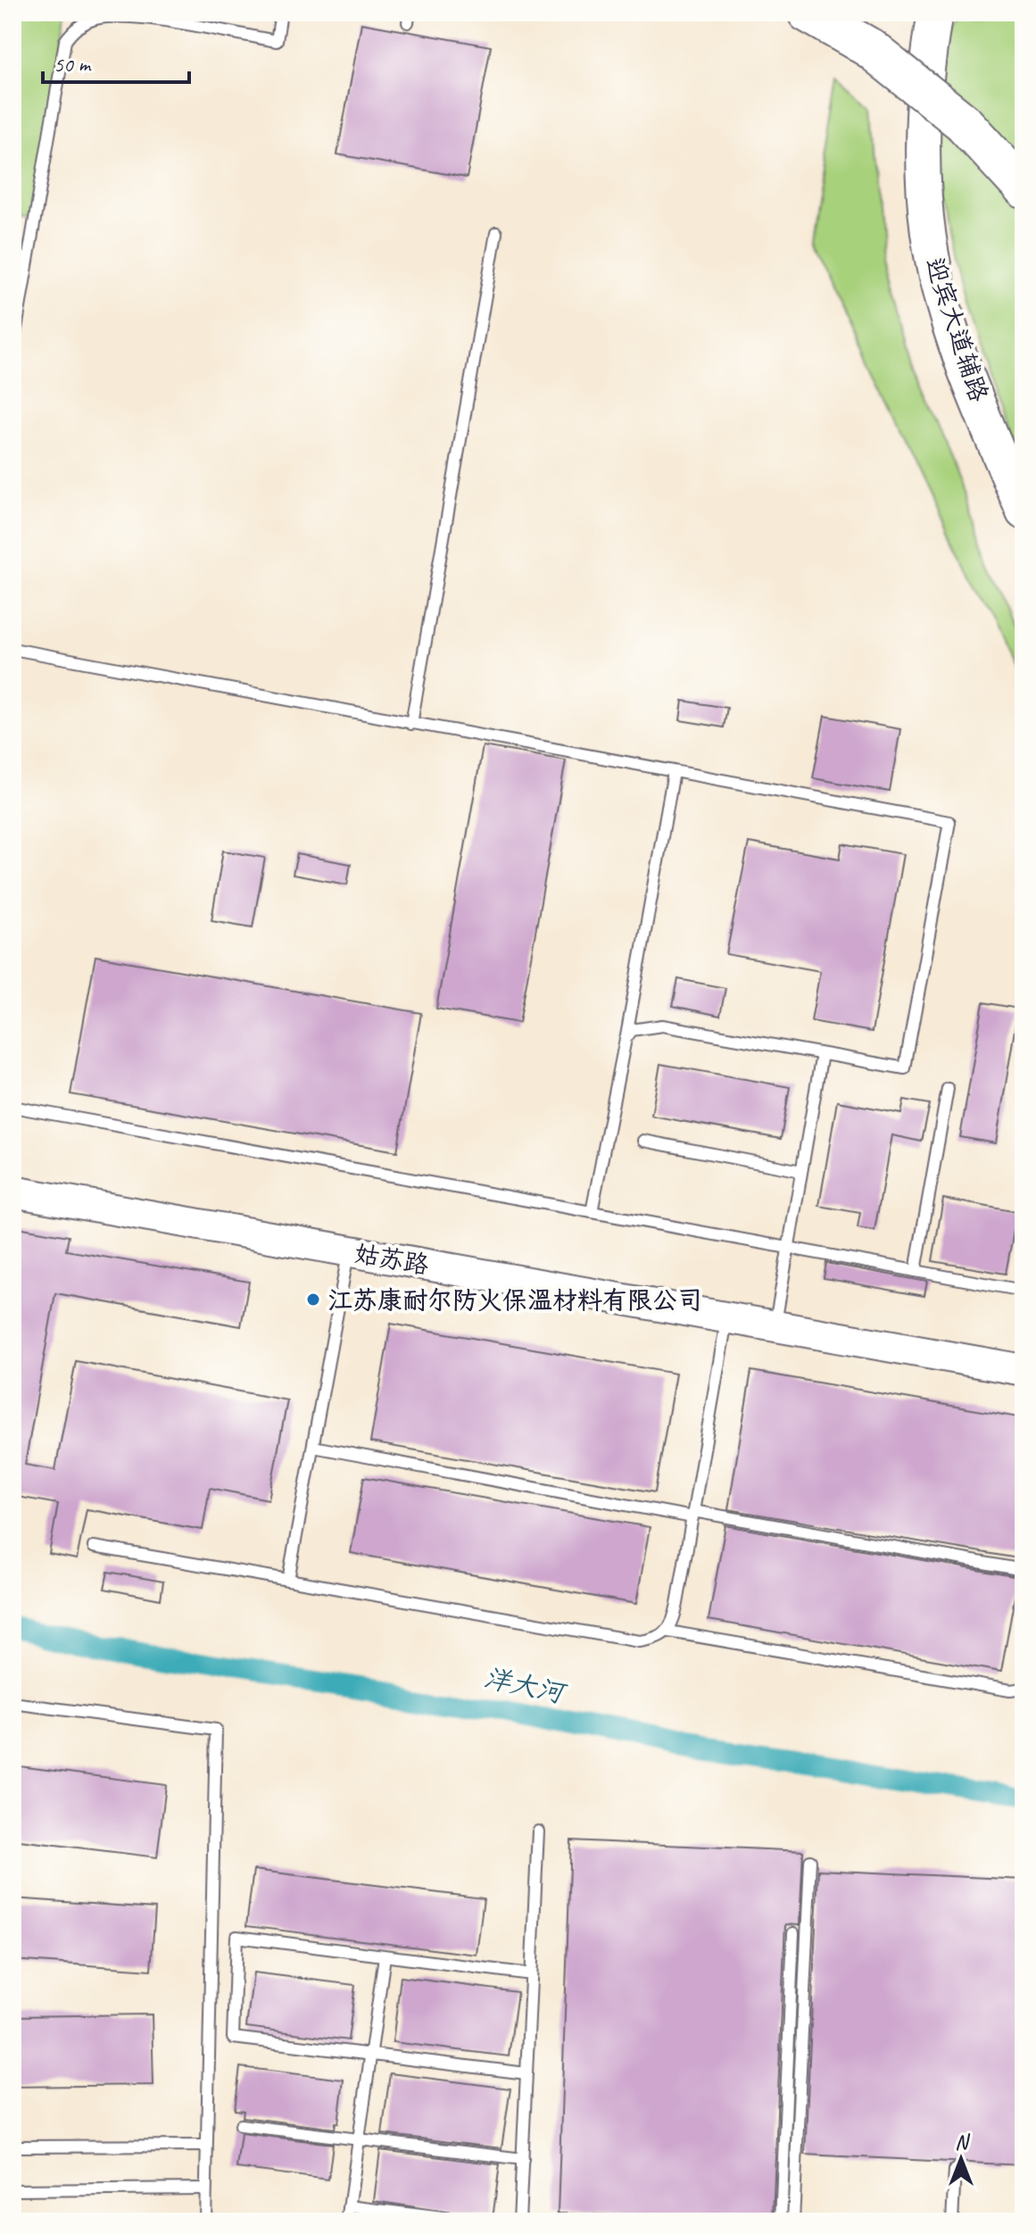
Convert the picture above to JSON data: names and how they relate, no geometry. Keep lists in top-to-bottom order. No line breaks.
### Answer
{"streets":{"main road":["迎宾大道辅路"],"street":["姑苏路"]},"water":["洋大河"],"places":["江苏康耐尔防火保温材料有限公司"],"scale_bar":"50 m","north":"top"}
